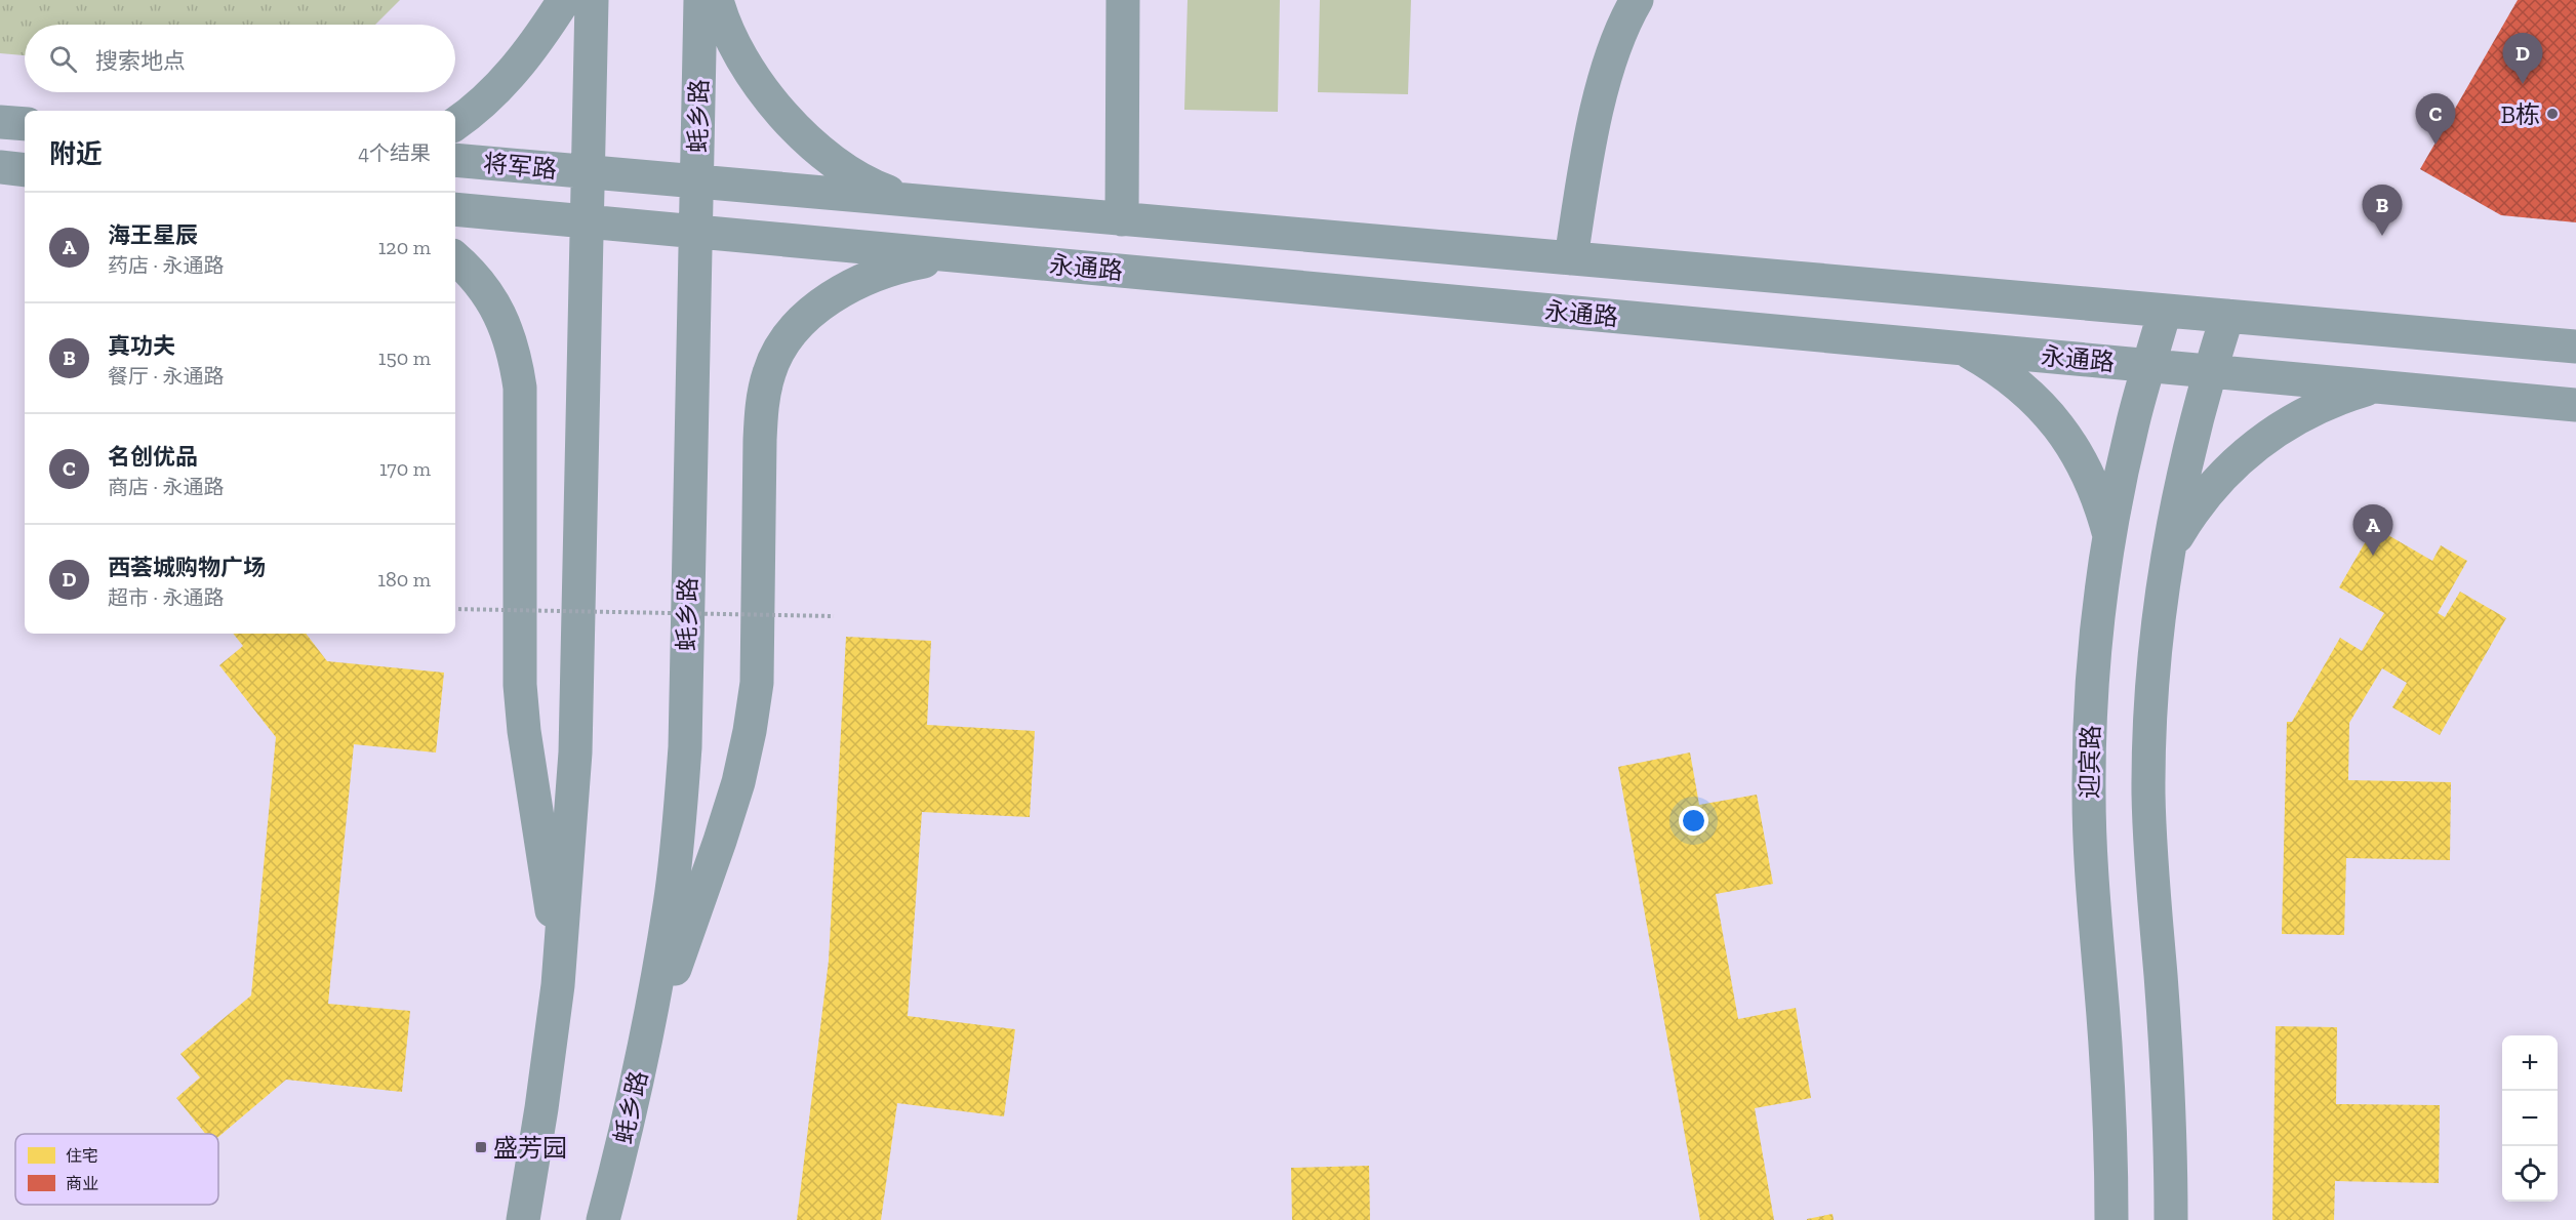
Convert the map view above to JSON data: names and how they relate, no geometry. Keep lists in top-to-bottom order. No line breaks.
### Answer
{"streets":{"street":["蚝乡路","将军路","永通路","迎宾路"]},"crossings":[["蚝乡路","永通路"],["将军路","永通路"],["永通路","迎宾路"]],"places":{"other":["B栋"],"transit":["盛芳园"]},"legend":["住宅","商业"],"page":{"search":"搜索地点","pins":["D","C","B","A"],"heading":["附近","4个结果"],"list":[{"mark":"A","name":"海王星辰","note":"药店 · 永通路","value":"120 m"},{"mark":"B","name":"真功夫","note":"餐厅 · 永通路","value":"150 m"},{"mark":"C","name":"名创优品","note":"商店 · 永通路","value":"170 m"},{"mark":"D","name":"西荟城购物广场","note":"超市 · 永通路","value":"180 m"}],"map_buttons":["+","−"]}}
